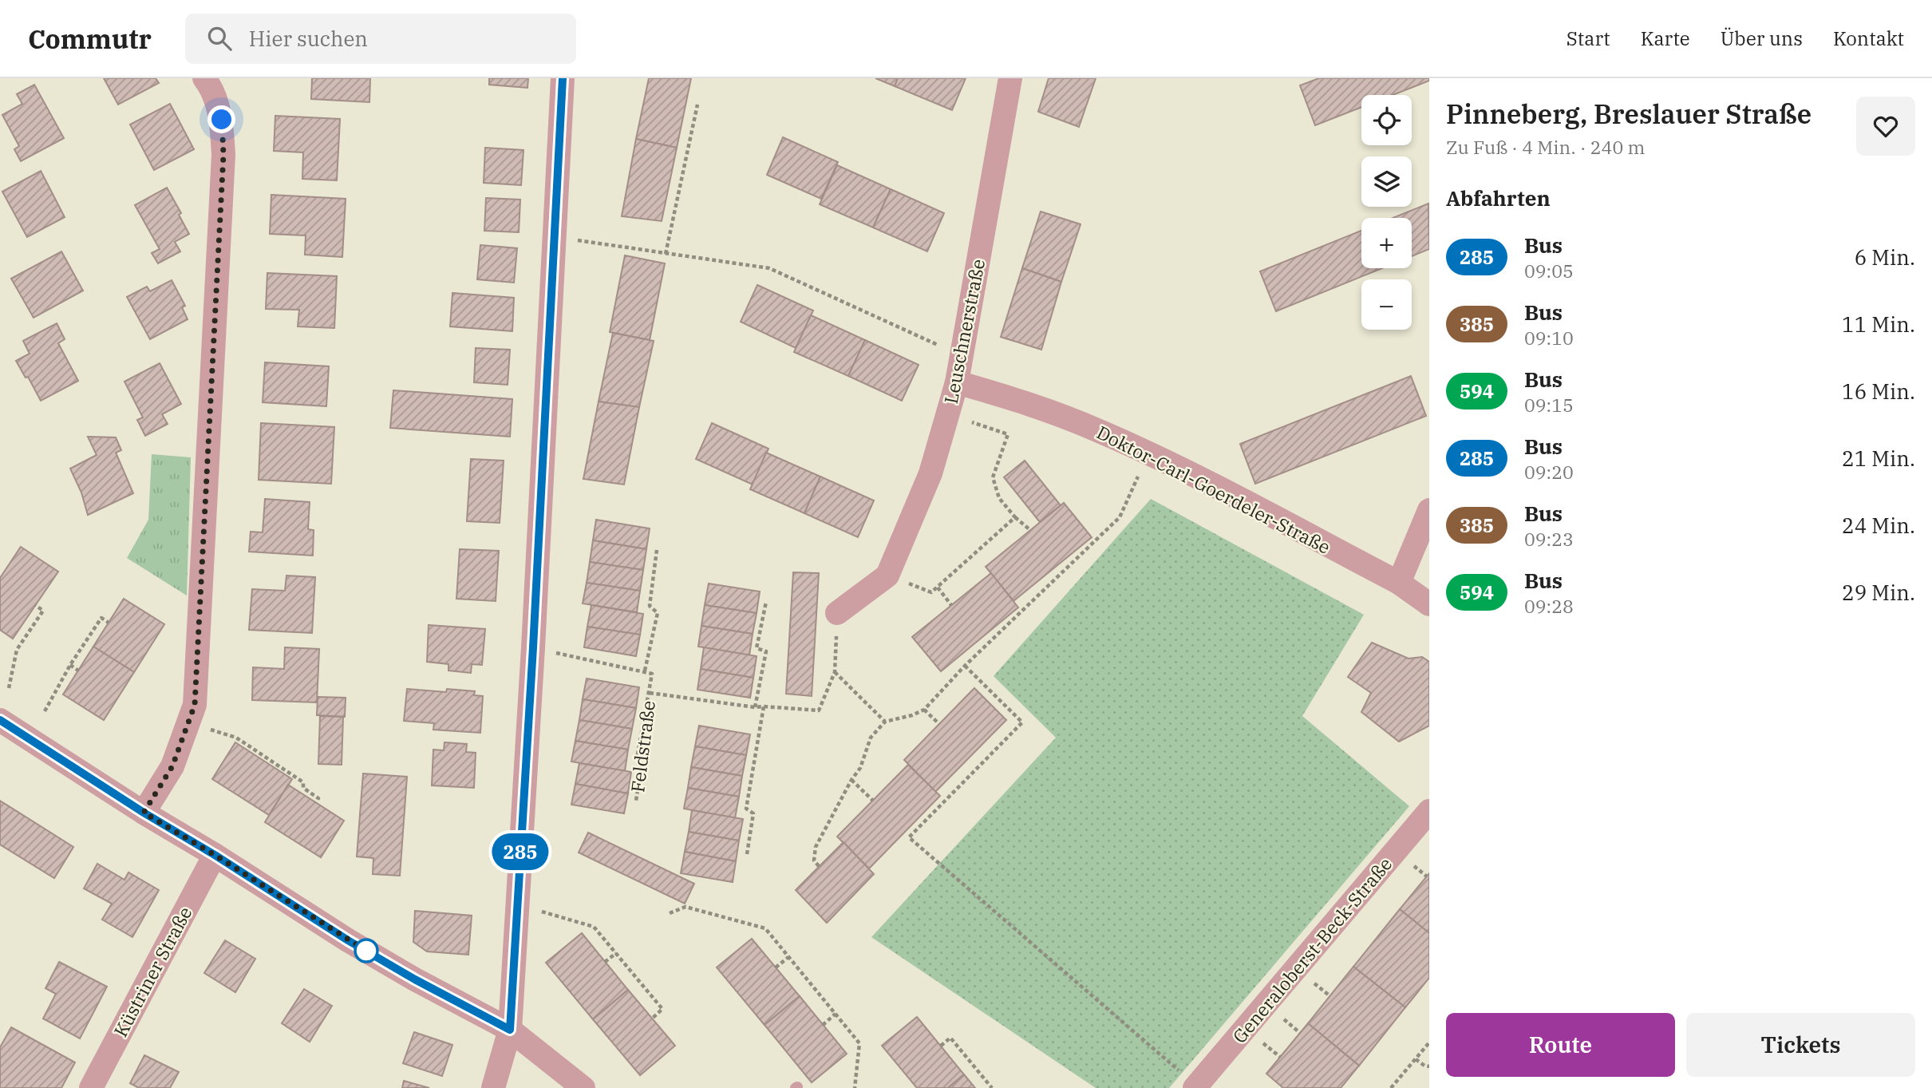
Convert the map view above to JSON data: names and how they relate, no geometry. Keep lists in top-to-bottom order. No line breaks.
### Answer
{"streets":{"street":["Leuschnerstraße","Doktor-Carl-Goerdeler-Straße","Generaloberst-Beck-Straße","Küstriner Straße"],"path":["Feldstraße"]},"crossings":[["Leuschnerstraße","Doktor-Carl-Goerdeler-Straße"]],"lines":["bus line 285"],"page":{"header":"Commutr","search":"Hier suchen","nav":["Start","Karte","Über uns","Kontakt"],"on_map":"285","heading":[["Pinneberg, Breslauer Straße","Zu Fuß · 4 Min. · 240 m"],"Abfahrten"],"map_buttons":["+","−"],"list":[{"mark":"285","name":"Bus","note":"09:05","value":"6 Min."},{"mark":"385","name":"Bus","note":"09:10","value":"11 Min."},{"mark":"594","name":"Bus","note":"09:15","value":"16 Min."},{"mark":"285","name":"Bus","note":"09:20","value":"21 Min."},{"mark":"385","name":"Bus","note":"09:23","value":"24 Min."},{"mark":"594","name":"Bus","note":"09:28","value":"29 Min."}],"buttons":["Route","Tickets"]}}
